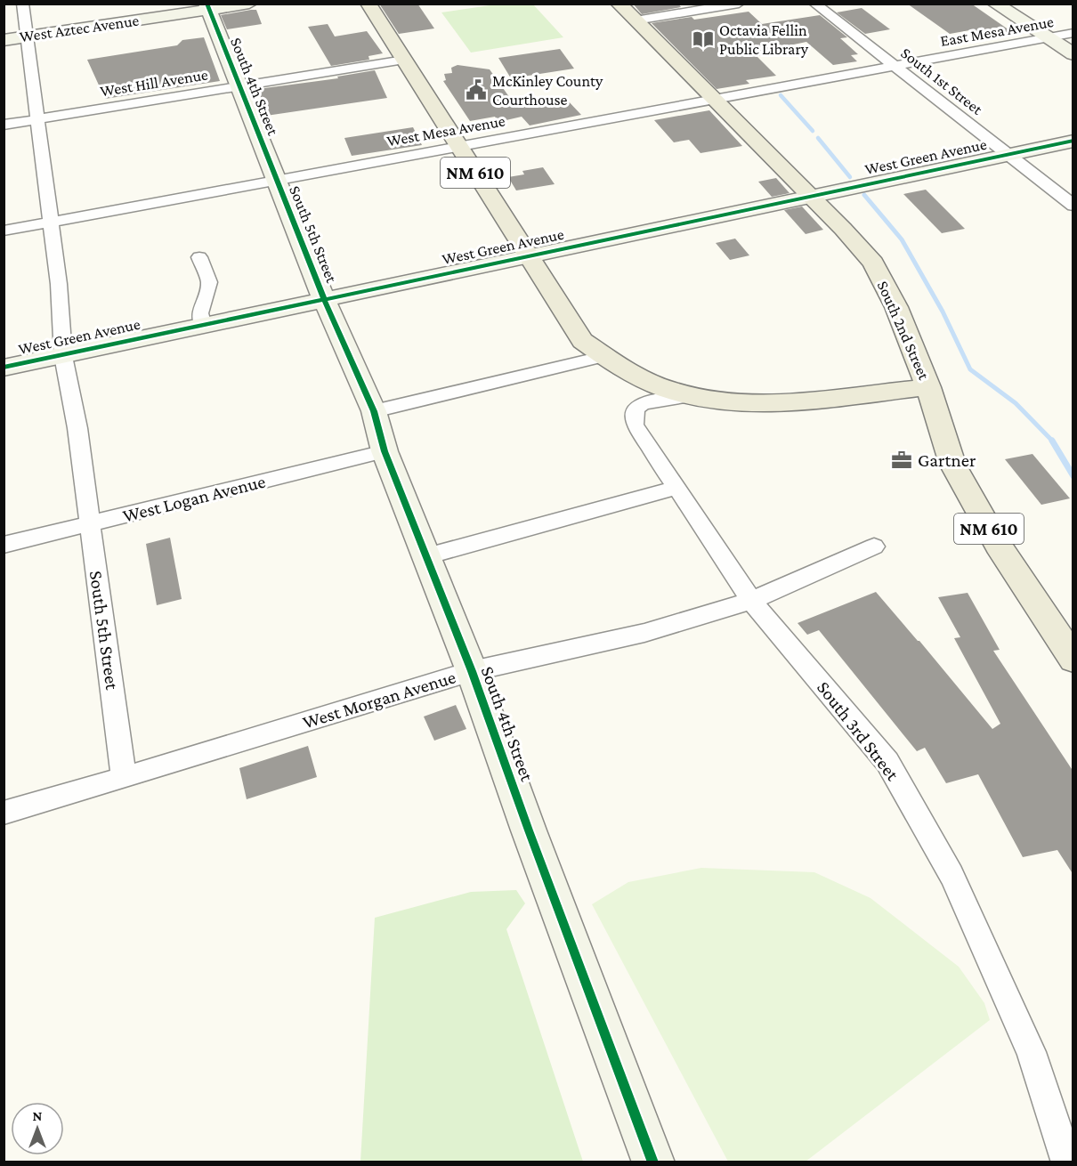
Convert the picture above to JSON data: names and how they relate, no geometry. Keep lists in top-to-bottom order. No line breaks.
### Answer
{"streets":{"main road":["NM 610","South 2nd Street"],"street":["West Aztec Avenue","East Mesa Avenue","South 1st Street","West Hill Avenue","South 4th Street","West Mesa Avenue","West Green Avenue","South 5th Street","West Logan Avenue","West Morgan Avenue","South 3rd Street"]},"crossings":[["West Aztec Avenue","South 4th Street"],["East Mesa Avenue","South 1st Street"],["East Mesa Avenue","West Mesa Avenue"],["South 1st Street","West Mesa Avenue"],["South 1st Street","West Green Avenue"],["West Hill Avenue","South 4th Street"],["West Hill Avenue","NM 610"],["South 4th Street","West Mesa Avenue"],["South 4th Street","West Green Avenue"],["South 4th Street","South 5th Street"],["South 4th Street","West Logan Avenue"],["South 4th Street","West Morgan Avenue"],["West Mesa Avenue","NM 610"],["West Mesa Avenue","South 5th Street"],["West Mesa Avenue","South 2nd Street"],["West Green Avenue","NM 610"],["West Green Avenue","South 5th Street"],["West Green Avenue","South 2nd Street"],["NM 610","South 2nd Street"],["NM 610","South 3rd Street"],["South 5th Street","West Logan Avenue"],["South 5th Street","West Morgan Avenue"],["West Morgan Avenue","South 3rd Street"]],"places":{"library":["Octavia Fellin Public Library"],"public building":["McKinley County Courthouse"],"office":["Gartner"]},"north":"top"}
